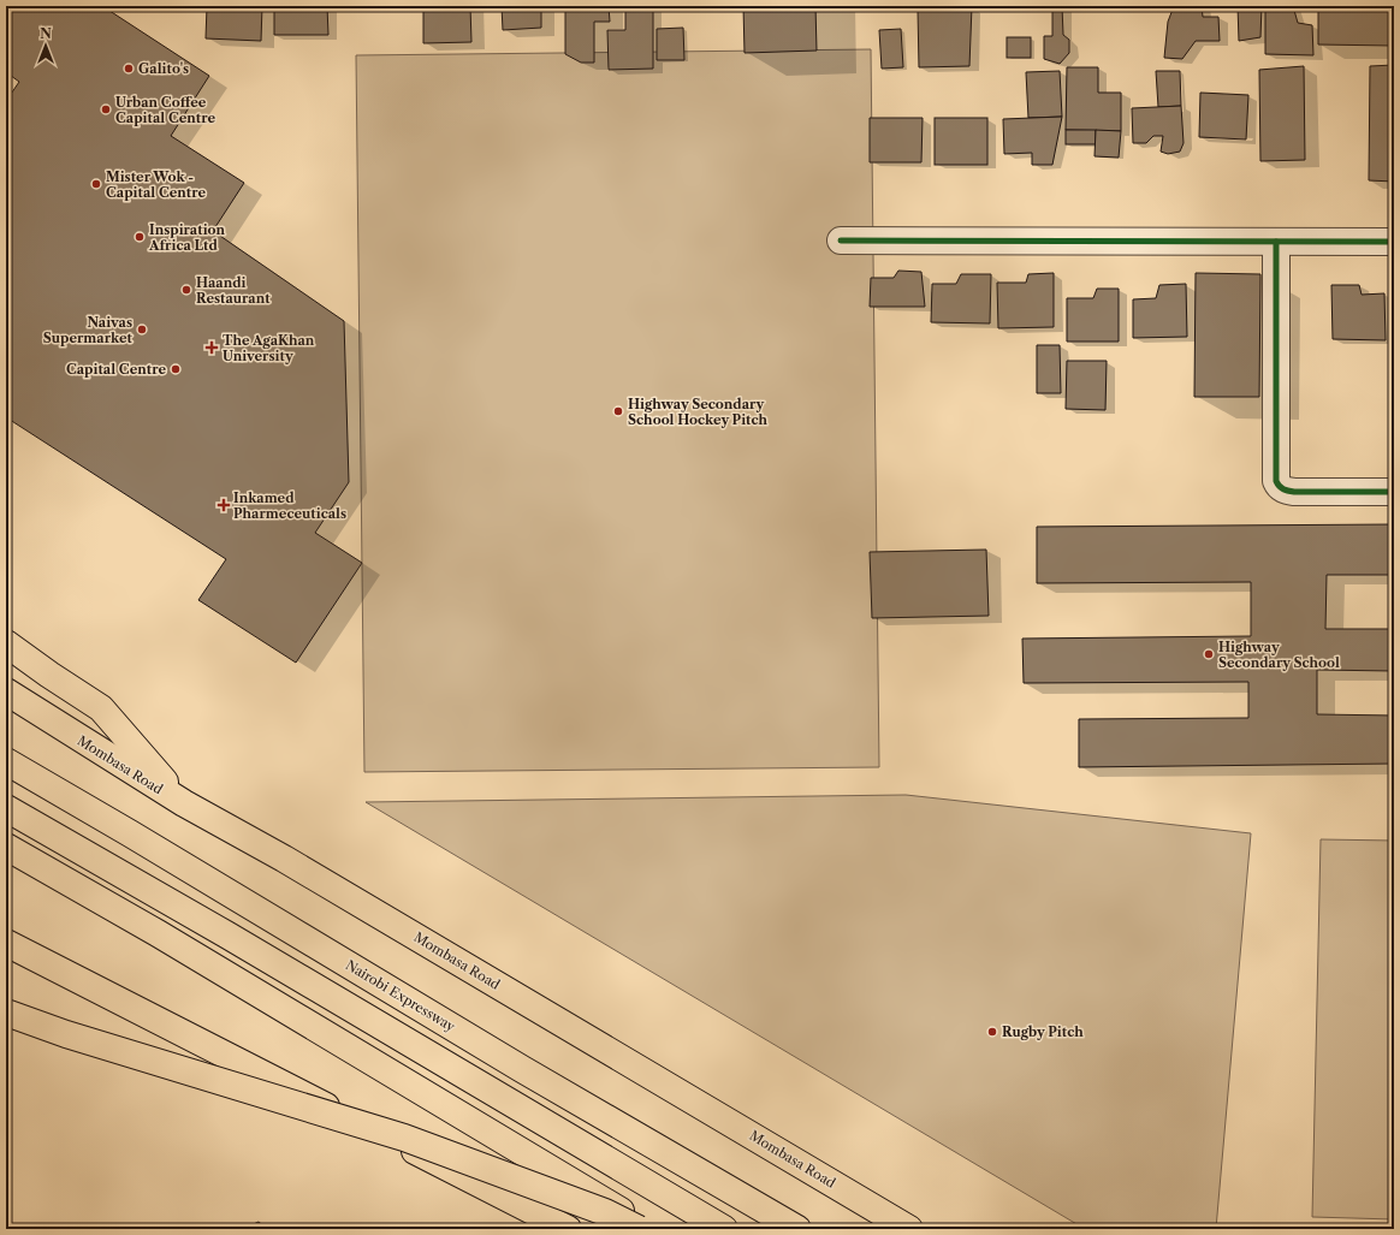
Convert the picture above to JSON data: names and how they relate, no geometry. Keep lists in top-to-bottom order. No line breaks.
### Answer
{"streets":{"highway":["Mombasa Road","Nairobi Expressway"]},"places":{"other":["Galito's","Urban Coffee Capital Centre","Mister Wok - Capital Centre","Inspiration Africa Ltd","Haandi Restaurant","Naivas Supermarket","Capital Centre","Highway Secondary School Hockey Pitch","Highway Secondary School","Rugby Pitch"],"health":["The AgaKhan University","Inkamed Pharmeceuticals"]},"north":"top"}
